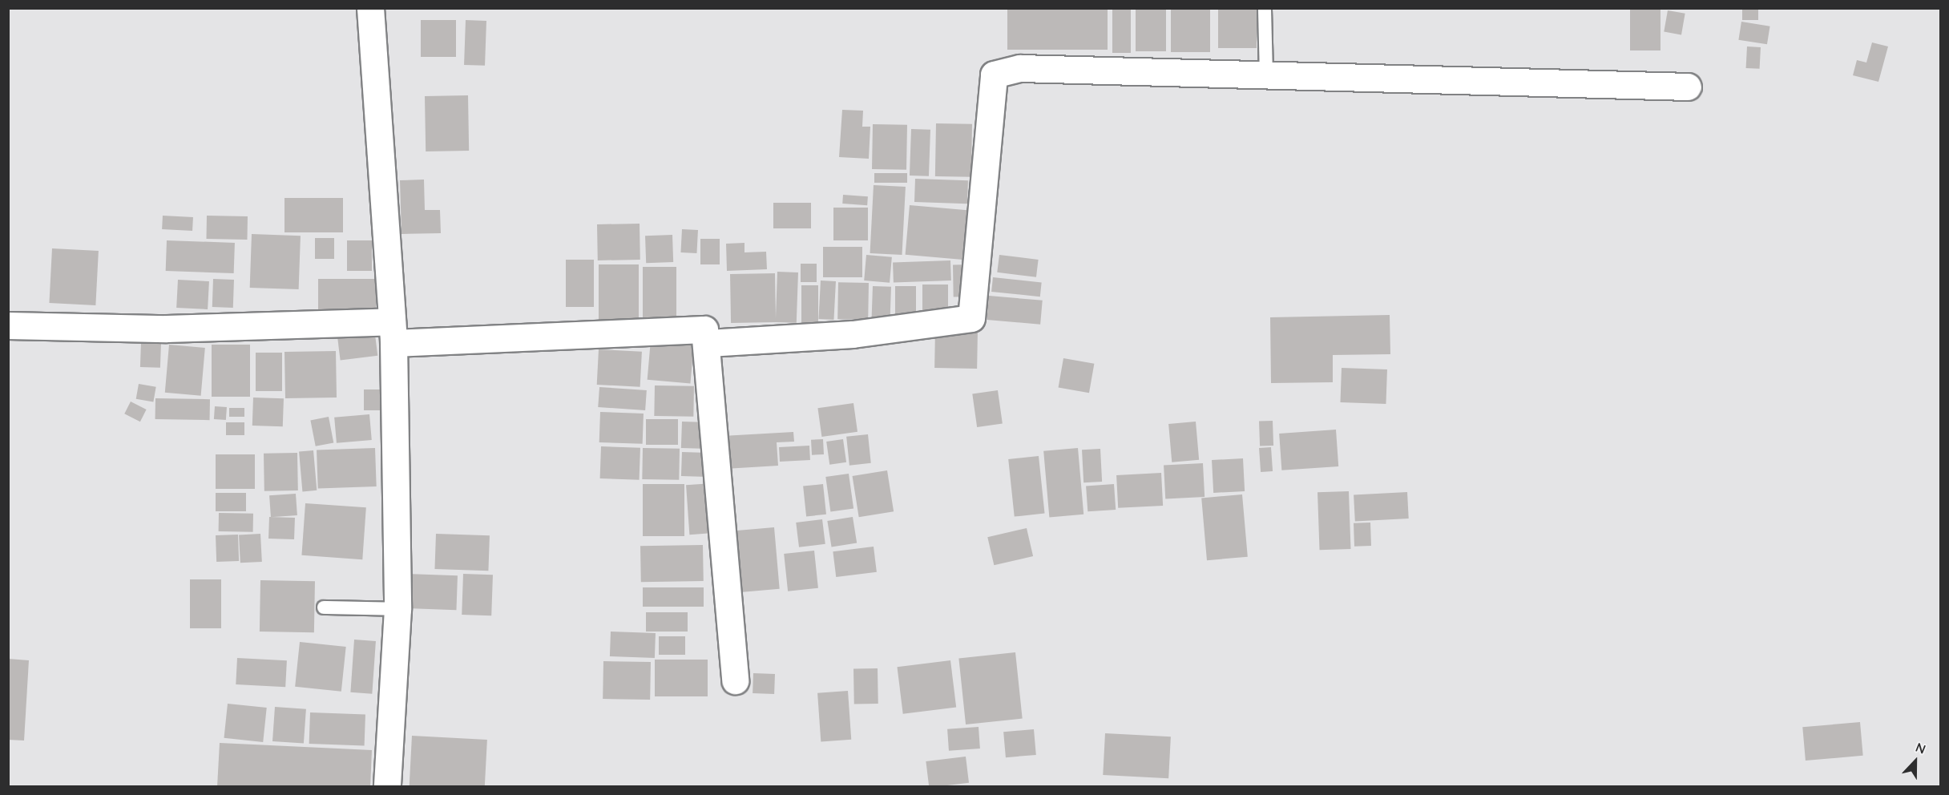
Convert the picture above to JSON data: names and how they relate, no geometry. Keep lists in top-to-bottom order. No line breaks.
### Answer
{"north":"top"}
